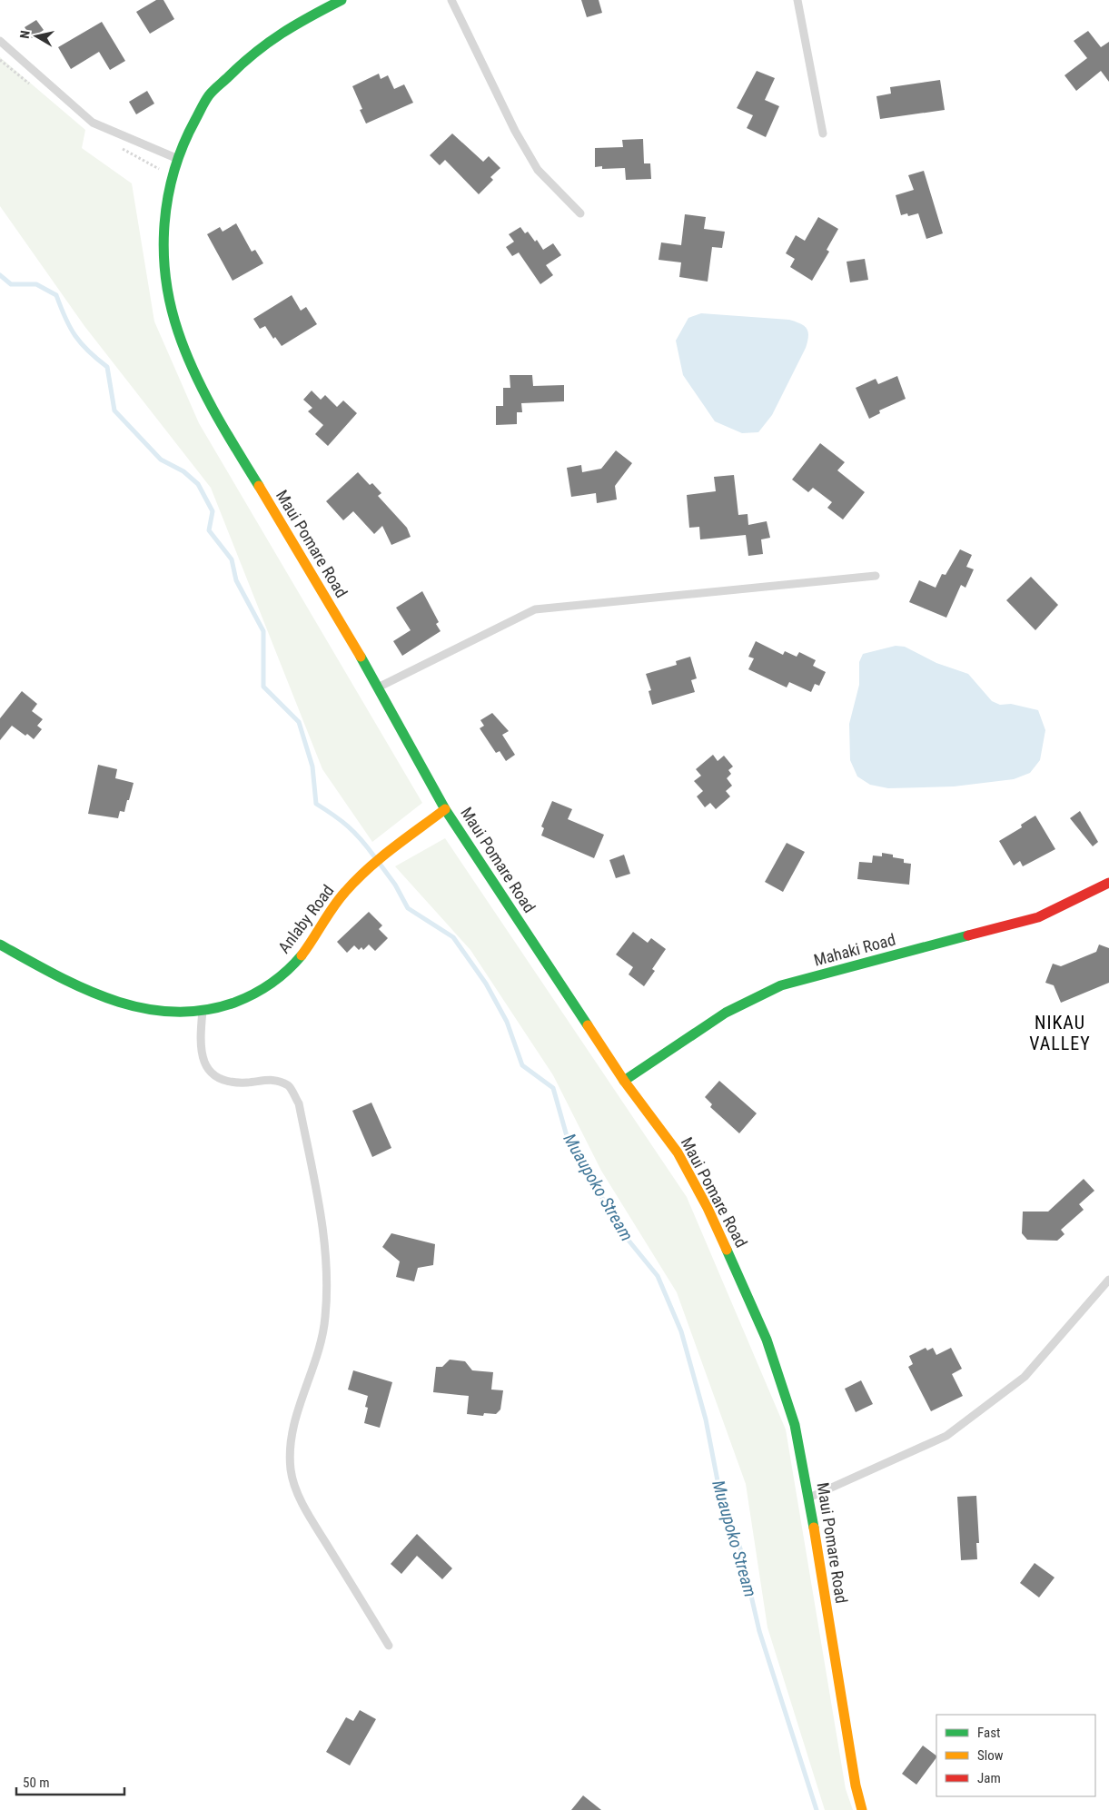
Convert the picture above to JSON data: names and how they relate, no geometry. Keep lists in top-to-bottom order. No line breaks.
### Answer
{"streets":{"street":["Maui Pomare Road","Anlaby Road","Mahaki Road"]},"crossings":[["Maui Pomare Road","Anlaby Road"],["Maui Pomare Road","Mahaki Road"]],"districts":["NIKAU VALLEY"],"water":["Muaupoko Stream"],"legend":["Fast","Slow","Jam"],"scale_bar":"50 m","north":"left"}
